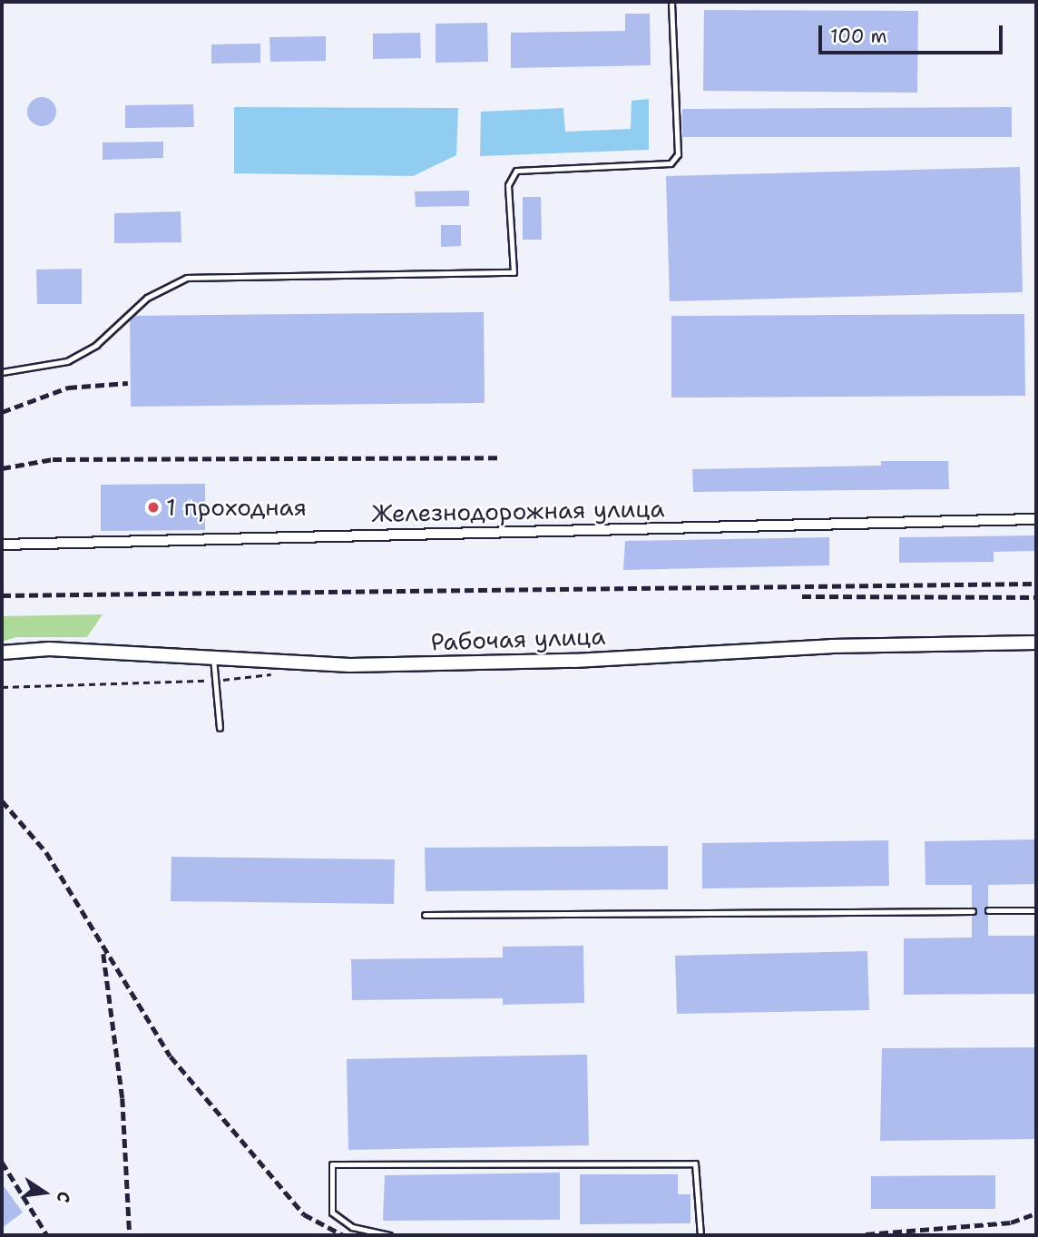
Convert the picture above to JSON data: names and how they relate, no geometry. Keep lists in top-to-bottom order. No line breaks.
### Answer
{"streets":{"street":["Железнодорожная улица","Рабочая улица"]},"places":["1 проходная"],"scale_bar":"100 m","north":"right"}
